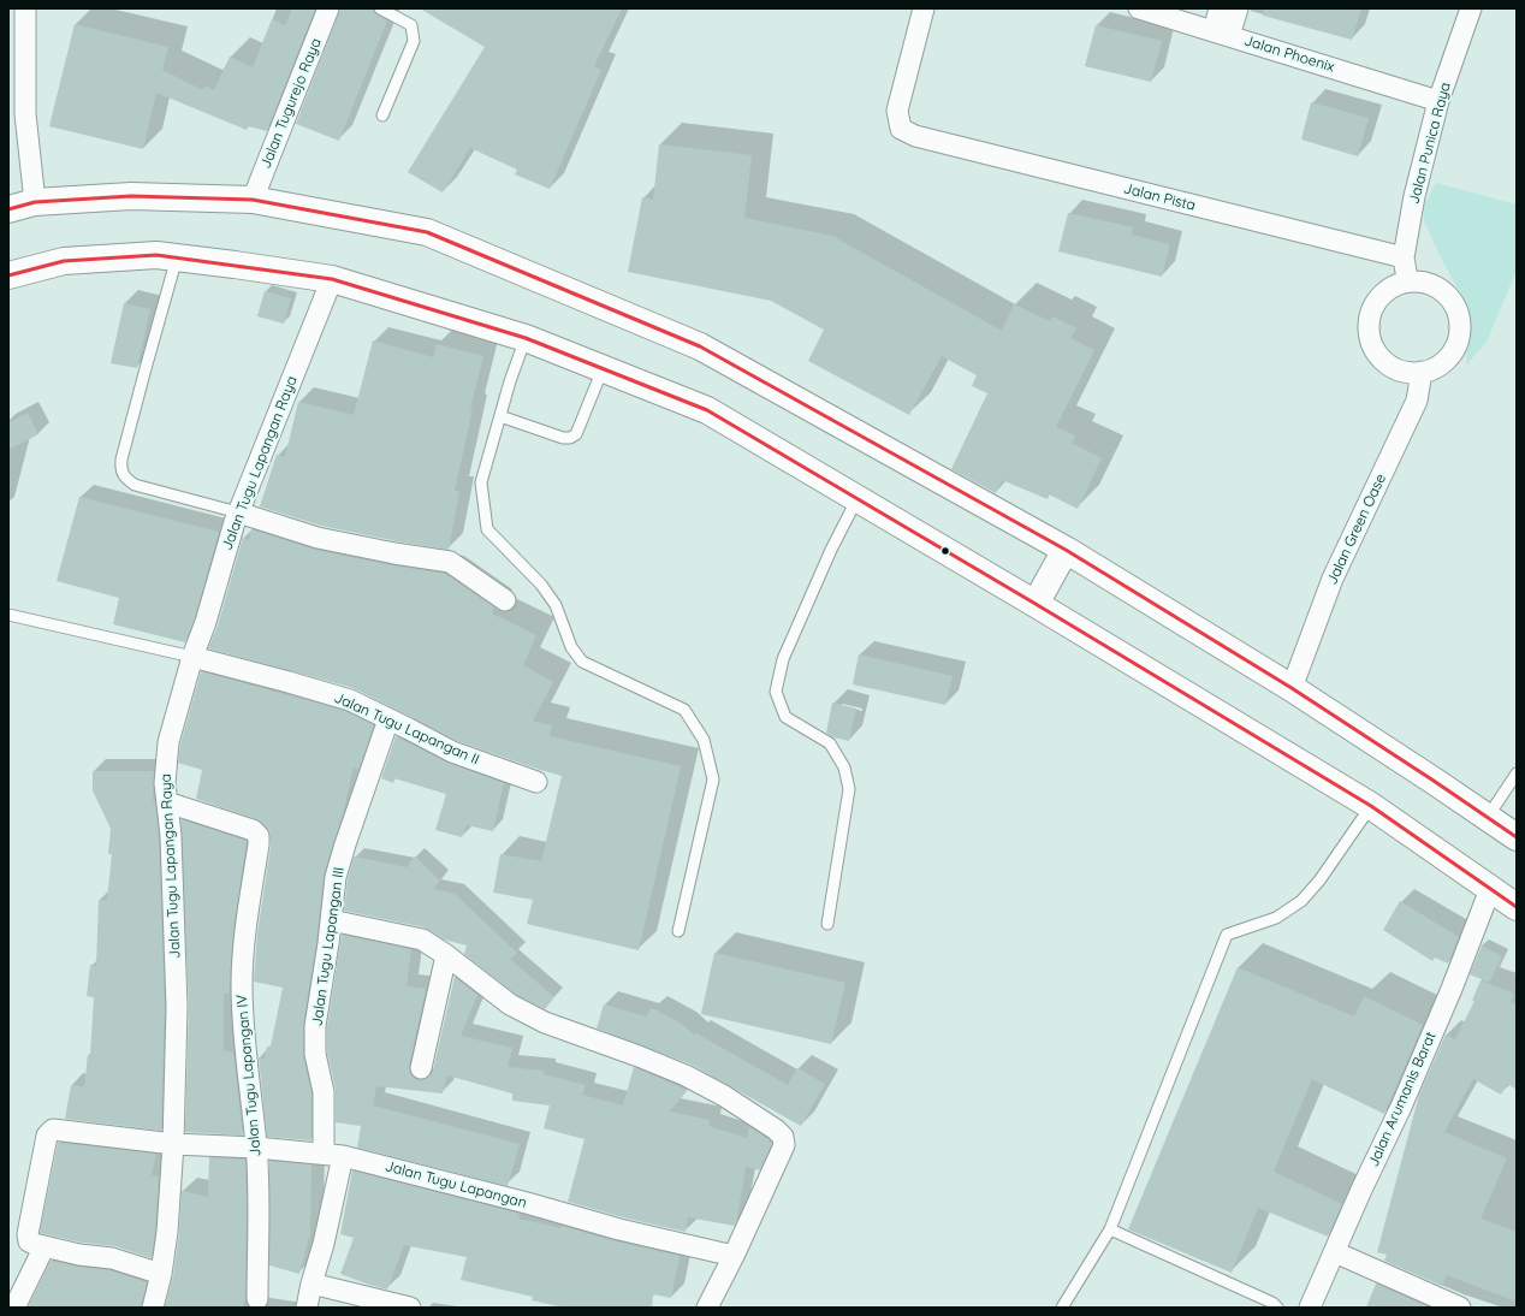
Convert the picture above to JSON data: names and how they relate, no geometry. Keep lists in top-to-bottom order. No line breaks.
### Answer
{"streets":{"street":["Jalan Phoenix","Jalan Tugurejo Raya","Jalan Punica Raya","Jalan Pista","Jalan Tugu Lapangan Raya","Jalan Green Oase","Jalan Tugu Lapangan II","Jalan Tugu Lapangan III","Jalan Tugu Lapangan IV","Jalan Arumanis Barat","Jalan Tugu Lapangan"]},"crossings":[["Jalan Phoenix","Jalan Punica Raya"],["Jalan Punica Raya","Jalan Pista"],["Jalan Punica Raya","Jalan Green Oase"],["Jalan Tugu Lapangan Raya","Jalan Tugu Lapangan II"],["Jalan Tugu Lapangan Raya","Jalan Tugu Lapangan IV"],["Jalan Tugu Lapangan Raya","Jalan Tugu Lapangan"],["Jalan Tugu Lapangan II","Jalan Tugu Lapangan III"],["Jalan Tugu Lapangan III","Jalan Tugu Lapangan"],["Jalan Tugu Lapangan IV","Jalan Tugu Lapangan"]]}
